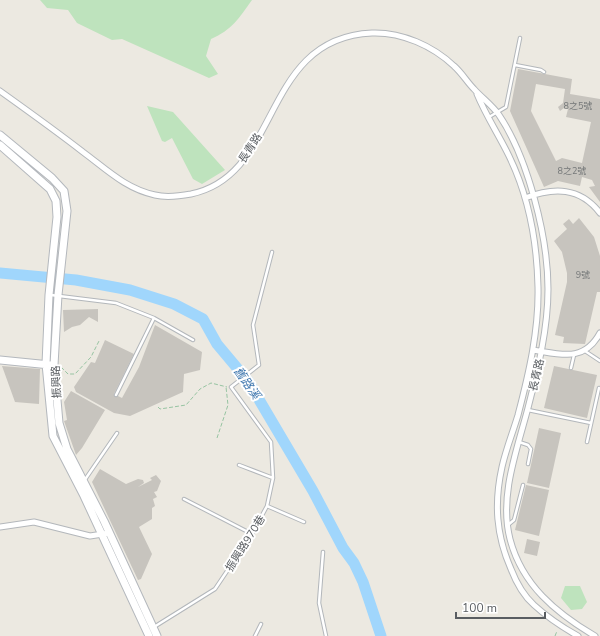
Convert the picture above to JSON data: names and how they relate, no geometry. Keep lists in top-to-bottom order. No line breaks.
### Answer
{"streets":{"street":["長青路","振興路"],"lane":["振興路970巷"]},"crossings":[["振興路","振興路970巷"]],"water":["舊路溪"],"house_numbers":["8之5號","8之2號","9號"],"scale_bar":"100 m"}
